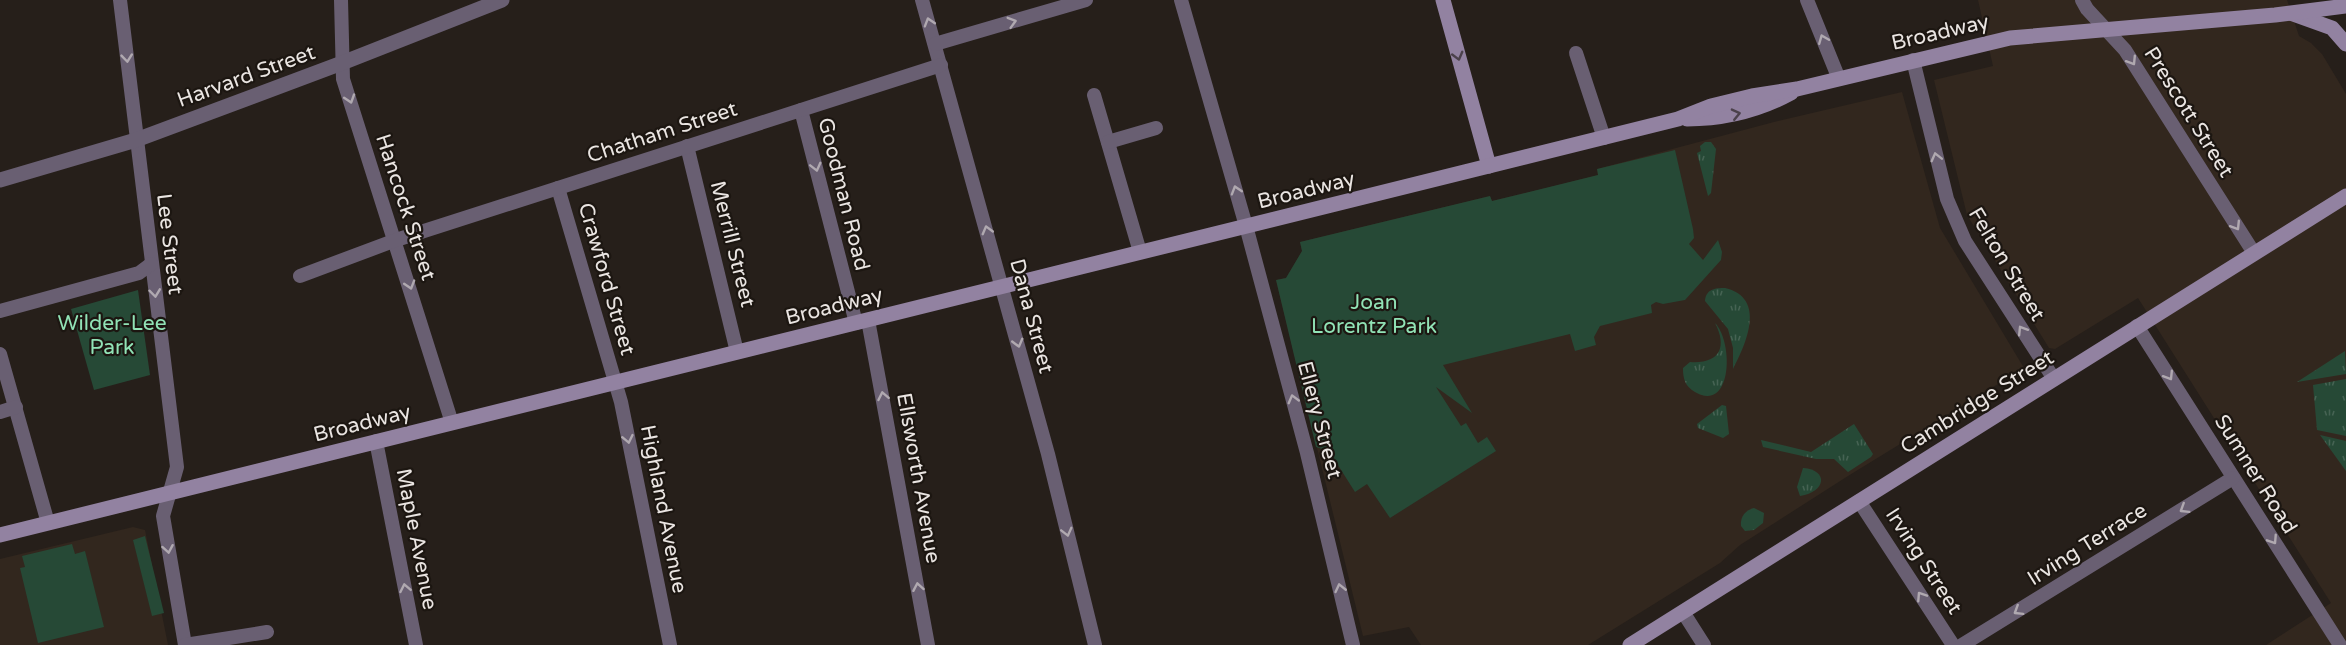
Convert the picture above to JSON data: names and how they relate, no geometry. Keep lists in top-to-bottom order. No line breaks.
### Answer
{"streets":{"main road":["Broadway","Cambridge Street"],"street":["Harvard Street","Prescott Street","Chatham Street","Goodman Road","Hancock Street","Lee Street","Merrill Street","Felton Street","Crawford Street","Dana Street","Ellery Street","Sumner Road","Ellsworth Avenue","Highland Avenue","Maple Avenue","Irving Terrace","Irving Street"]},"crossings":[["Broadway","Prescott Street"],["Broadway","Goodman Road"],["Broadway","Hancock Street"],["Broadway","Lee Street"],["Broadway","Merrill Street"],["Broadway","Felton Street"],["Broadway","Crawford Street"],["Broadway","Dana Street"],["Broadway","Ellery Street"],["Broadway","Ellsworth Avenue"],["Broadway","Highland Avenue"],["Broadway","Maple Avenue"],["Harvard Street","Hancock Street"],["Harvard Street","Lee Street"],["Prescott Street","Cambridge Street"],["Chatham Street","Goodman Road"],["Chatham Street","Hancock Street"],["Chatham Street","Merrill Street"],["Chatham Street","Crawford Street"],["Chatham Street","Dana Street"],["Goodman Road","Ellsworth Avenue"],["Felton Street","Cambridge Street"],["Crawford Street","Highland Avenue"],["Cambridge Street","Sumner Road"],["Cambridge Street","Irving Street"],["Sumner Road","Irving Terrace"]],"one_way":["Prescott Street","Goodman Road","Hancock Street","Lee Street","Felton Street","Ellery Street","Sumner Road","Ellsworth Avenue","Highland Avenue","Maple Avenue","Irving Terrace","Irving Street"],"parks":["Joan Lorentz Park","Wilder-Lee Park"]}
